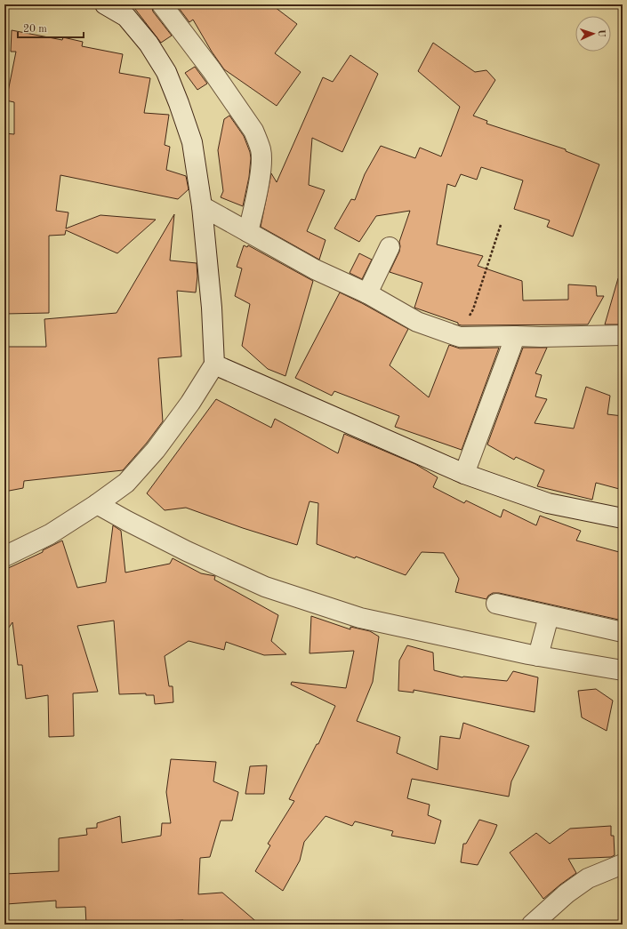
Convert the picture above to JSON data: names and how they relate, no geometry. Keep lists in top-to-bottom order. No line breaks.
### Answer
{"scale_bar":"20 m","north":"right"}
